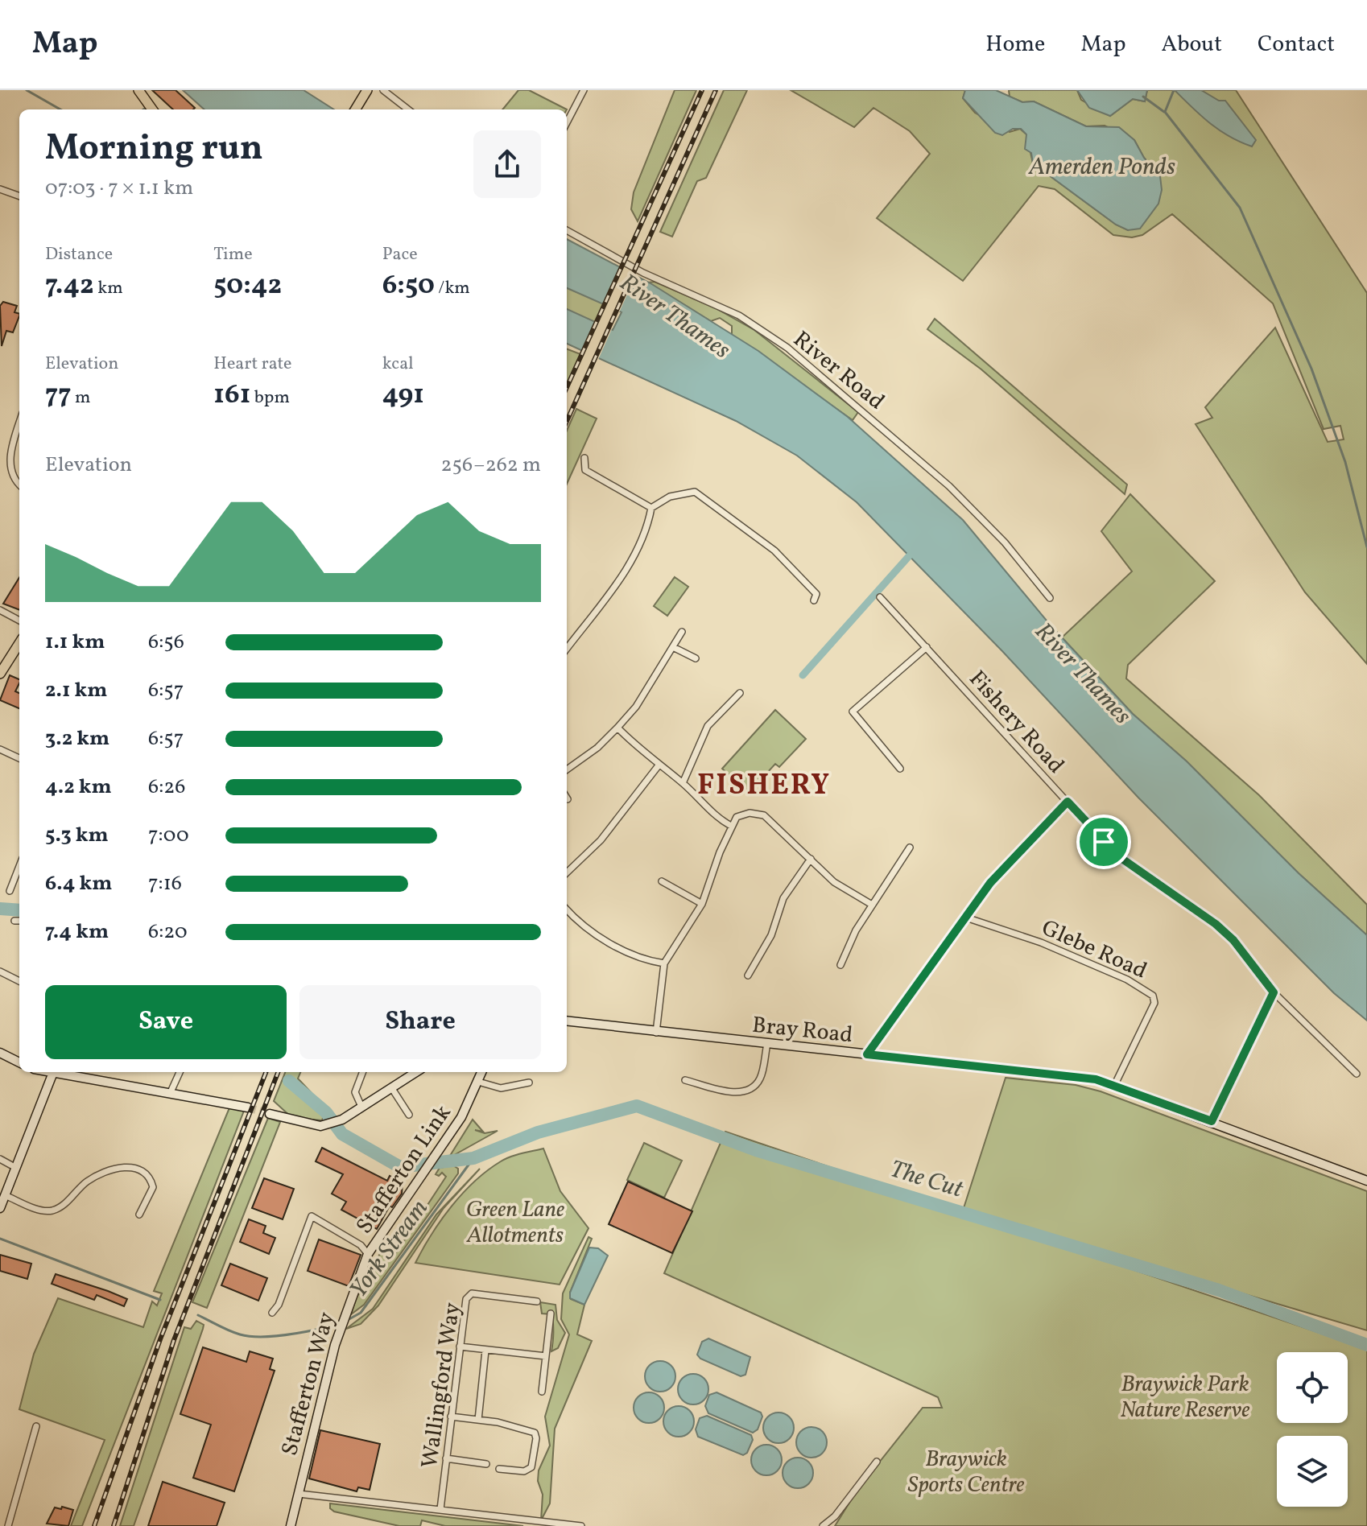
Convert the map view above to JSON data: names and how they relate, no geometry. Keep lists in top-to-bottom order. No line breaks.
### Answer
{"streets":{"street":["River Road","Fishery Road","Glebe Road","Bray Road","Stafferton Link","Stafferton Way","Wallingford Way"]},"crossings":[["Glebe Road","Bray Road"],["Stafferton Link","Stafferton Way"]],"districts":["FISHERY"],"water":["Amerden Ponds","River Thames","The Cut","York Stream"],"parks":["Green Lane Allotments","Braywick Park Nature Reserve","Braywick Sports Centre"],"page":{"header":"Map","nav":["Home","Map","About","Contact"],"heading":["Morning run","07:03 · 7 × 1.1 km"],"stats":[["Distance","7.42 km"],["Time","50:42"],["Pace","6:50 /km"],["Elevation","77 m"],["Heart rate","161 bpm"],["kcal","491"]],"chart":["Elevation","256–262 m"],"list":[{"name":"1.1 km","note":"6:56"},{"name":"2.1 km","note":"6:57"},{"name":"3.2 km","note":"6:57"},{"name":"4.2 km","note":"6:26"},{"name":"5.3 km","note":"7:00"},{"name":"6.4 km","note":"7:16"},{"name":"7.4 km","note":"6:20"}],"buttons":["Save","Share"]}}
